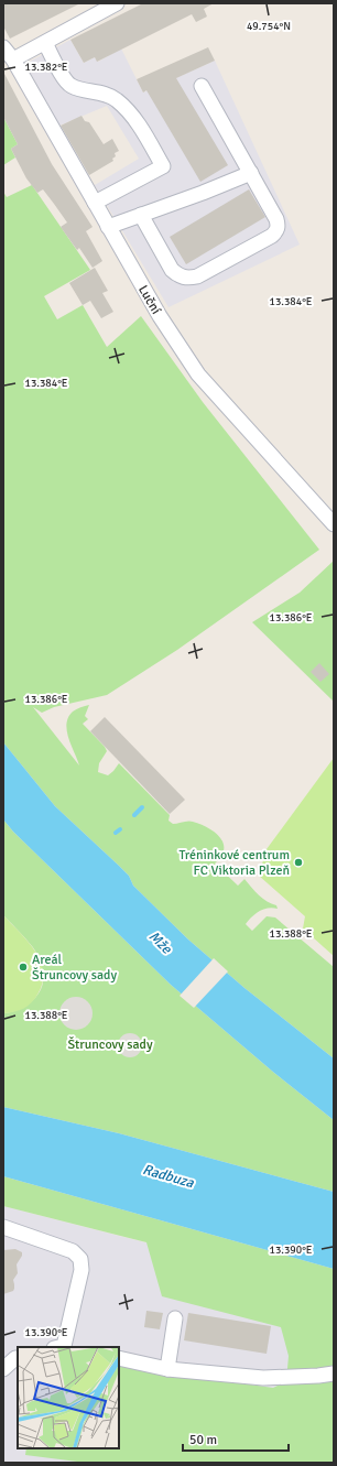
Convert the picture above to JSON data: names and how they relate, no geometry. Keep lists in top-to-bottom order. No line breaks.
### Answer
{"streets":{"street":["Luční"]},"water":["Mže","Radbuza"],"parks":["Štruncovy sady"],"places":["Tréninkové centrum FC Viktoria Plzeň","Areál Štruncovy sady"],"scale_bar":"50 m","coordinates":["49.754°N","13.382°E","13.384°E","13.386°E","13.388°E","13.390°E"]}
